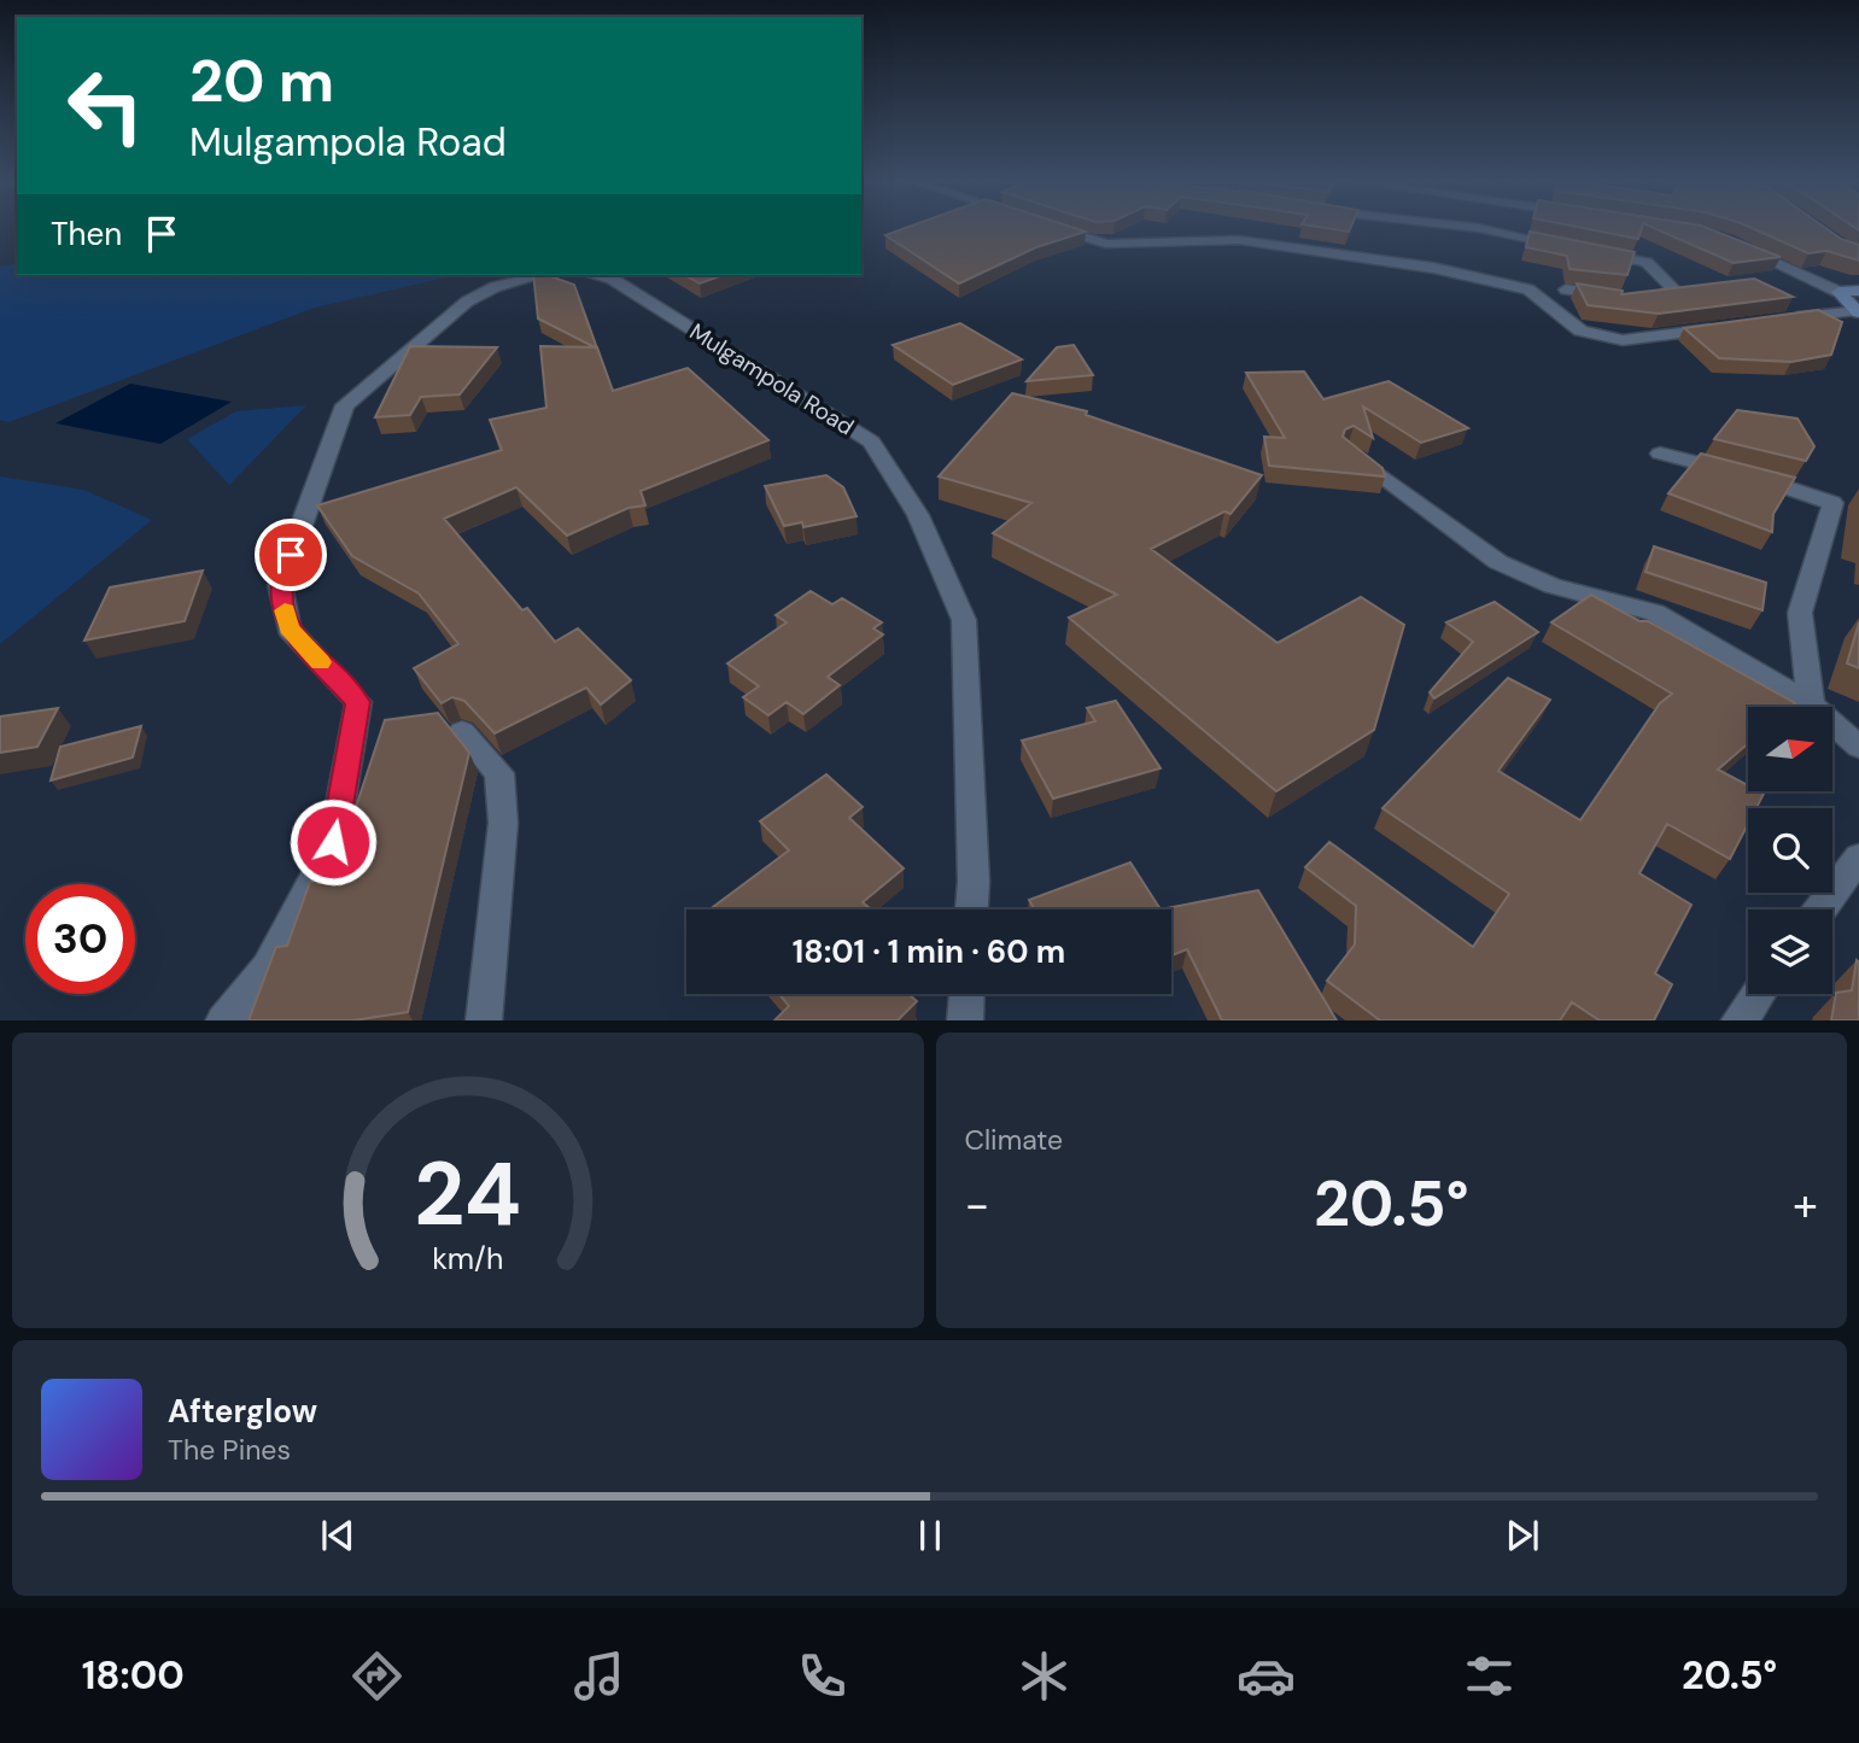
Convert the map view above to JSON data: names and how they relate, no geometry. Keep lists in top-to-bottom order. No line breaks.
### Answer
{"streets":{"street":["Mulgampola Road"]},"north":"right","page":{"turn":["20 m","Mulgampola Road"],"then":"Then","limit":"30","trip":"18:01 · 1 min · 60 m","tile":"Climate","heat":["−","20.5°","+"],"song":["Afterglow","The Pines"],"tabs":["18:00","20.5°"],"gauge":["24","km/h"]}}
